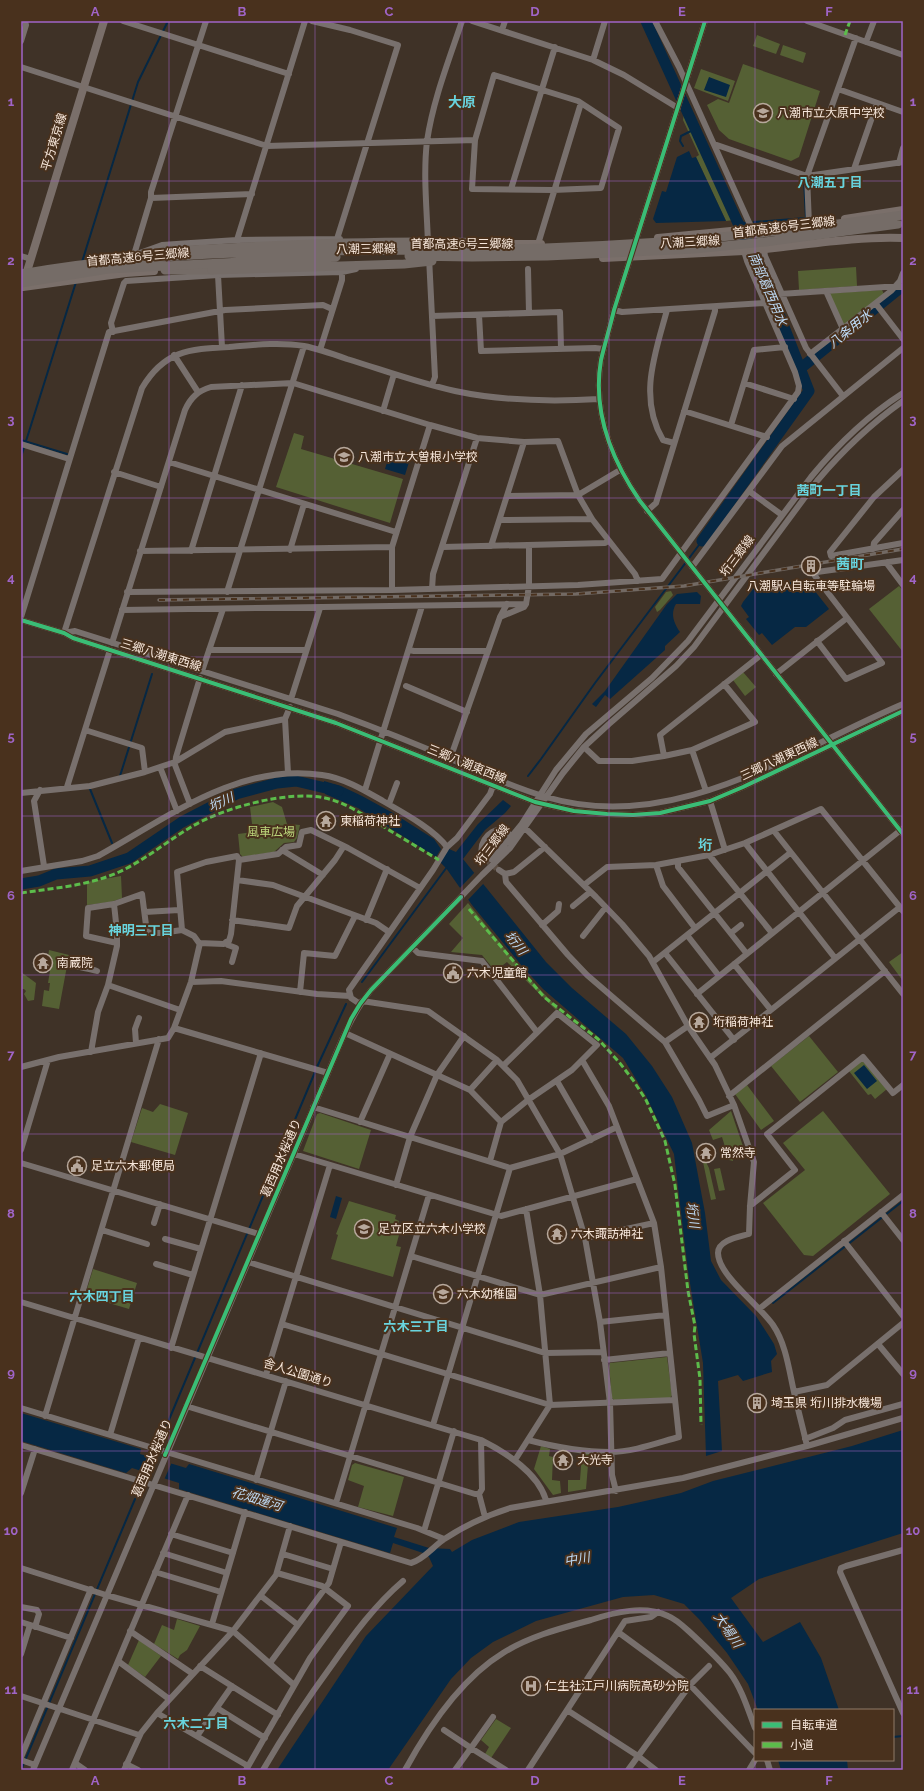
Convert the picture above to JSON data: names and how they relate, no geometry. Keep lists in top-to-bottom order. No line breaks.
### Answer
{"streets":{"highway":["首都高速6号三郷線"],"main road":["平方東京線","八潮三郷線"],"street":["垳三郷線","三郷八潮東西線","葛西用水桜通り","舎人公園通り"]},"crossings":[["平方東京線","首都高速6号三郷線"],["平方東京線","八潮三郷線"],["首都高速6号三郷線","八潮三郷線"],["垳三郷線","三郷八潮東西線"],["垳三郷線","葛西用水桜通り"],["葛西用水桜通り","舎人公園通り"]],"districts":["大原","八潮五丁目","茜町一丁目","茜町","垳","神明三丁目","六木四丁目","六木三丁目","六木二丁目"],"water":["南部葛西用水","八条用水","垳川","花畑運河","中川","大場川"],"parks":["風車広場"],"places":{"school or university":["八潮市立大原中学校","八潮市立大曽根小学校","足立区立六木小学校","六木幼稚園"],"building":["八潮駅A自転車等駐輪場","埼玉県 垳川排水機場"],"temple":["東稲荷神社","南蔵院","垳稲荷神社","常然寺","六木諏訪神社","大光寺"],"public building":["六木児童館","足立六木郵便局"],"hospital":["仁生社江戸川病院高砂分院"]},"legend":["自転車道","小道"],"grid":{"columns":["A","B","C","D","E","F"],"rows":["1","2","3","4","5","6","7","8","9","10","11"]}}
